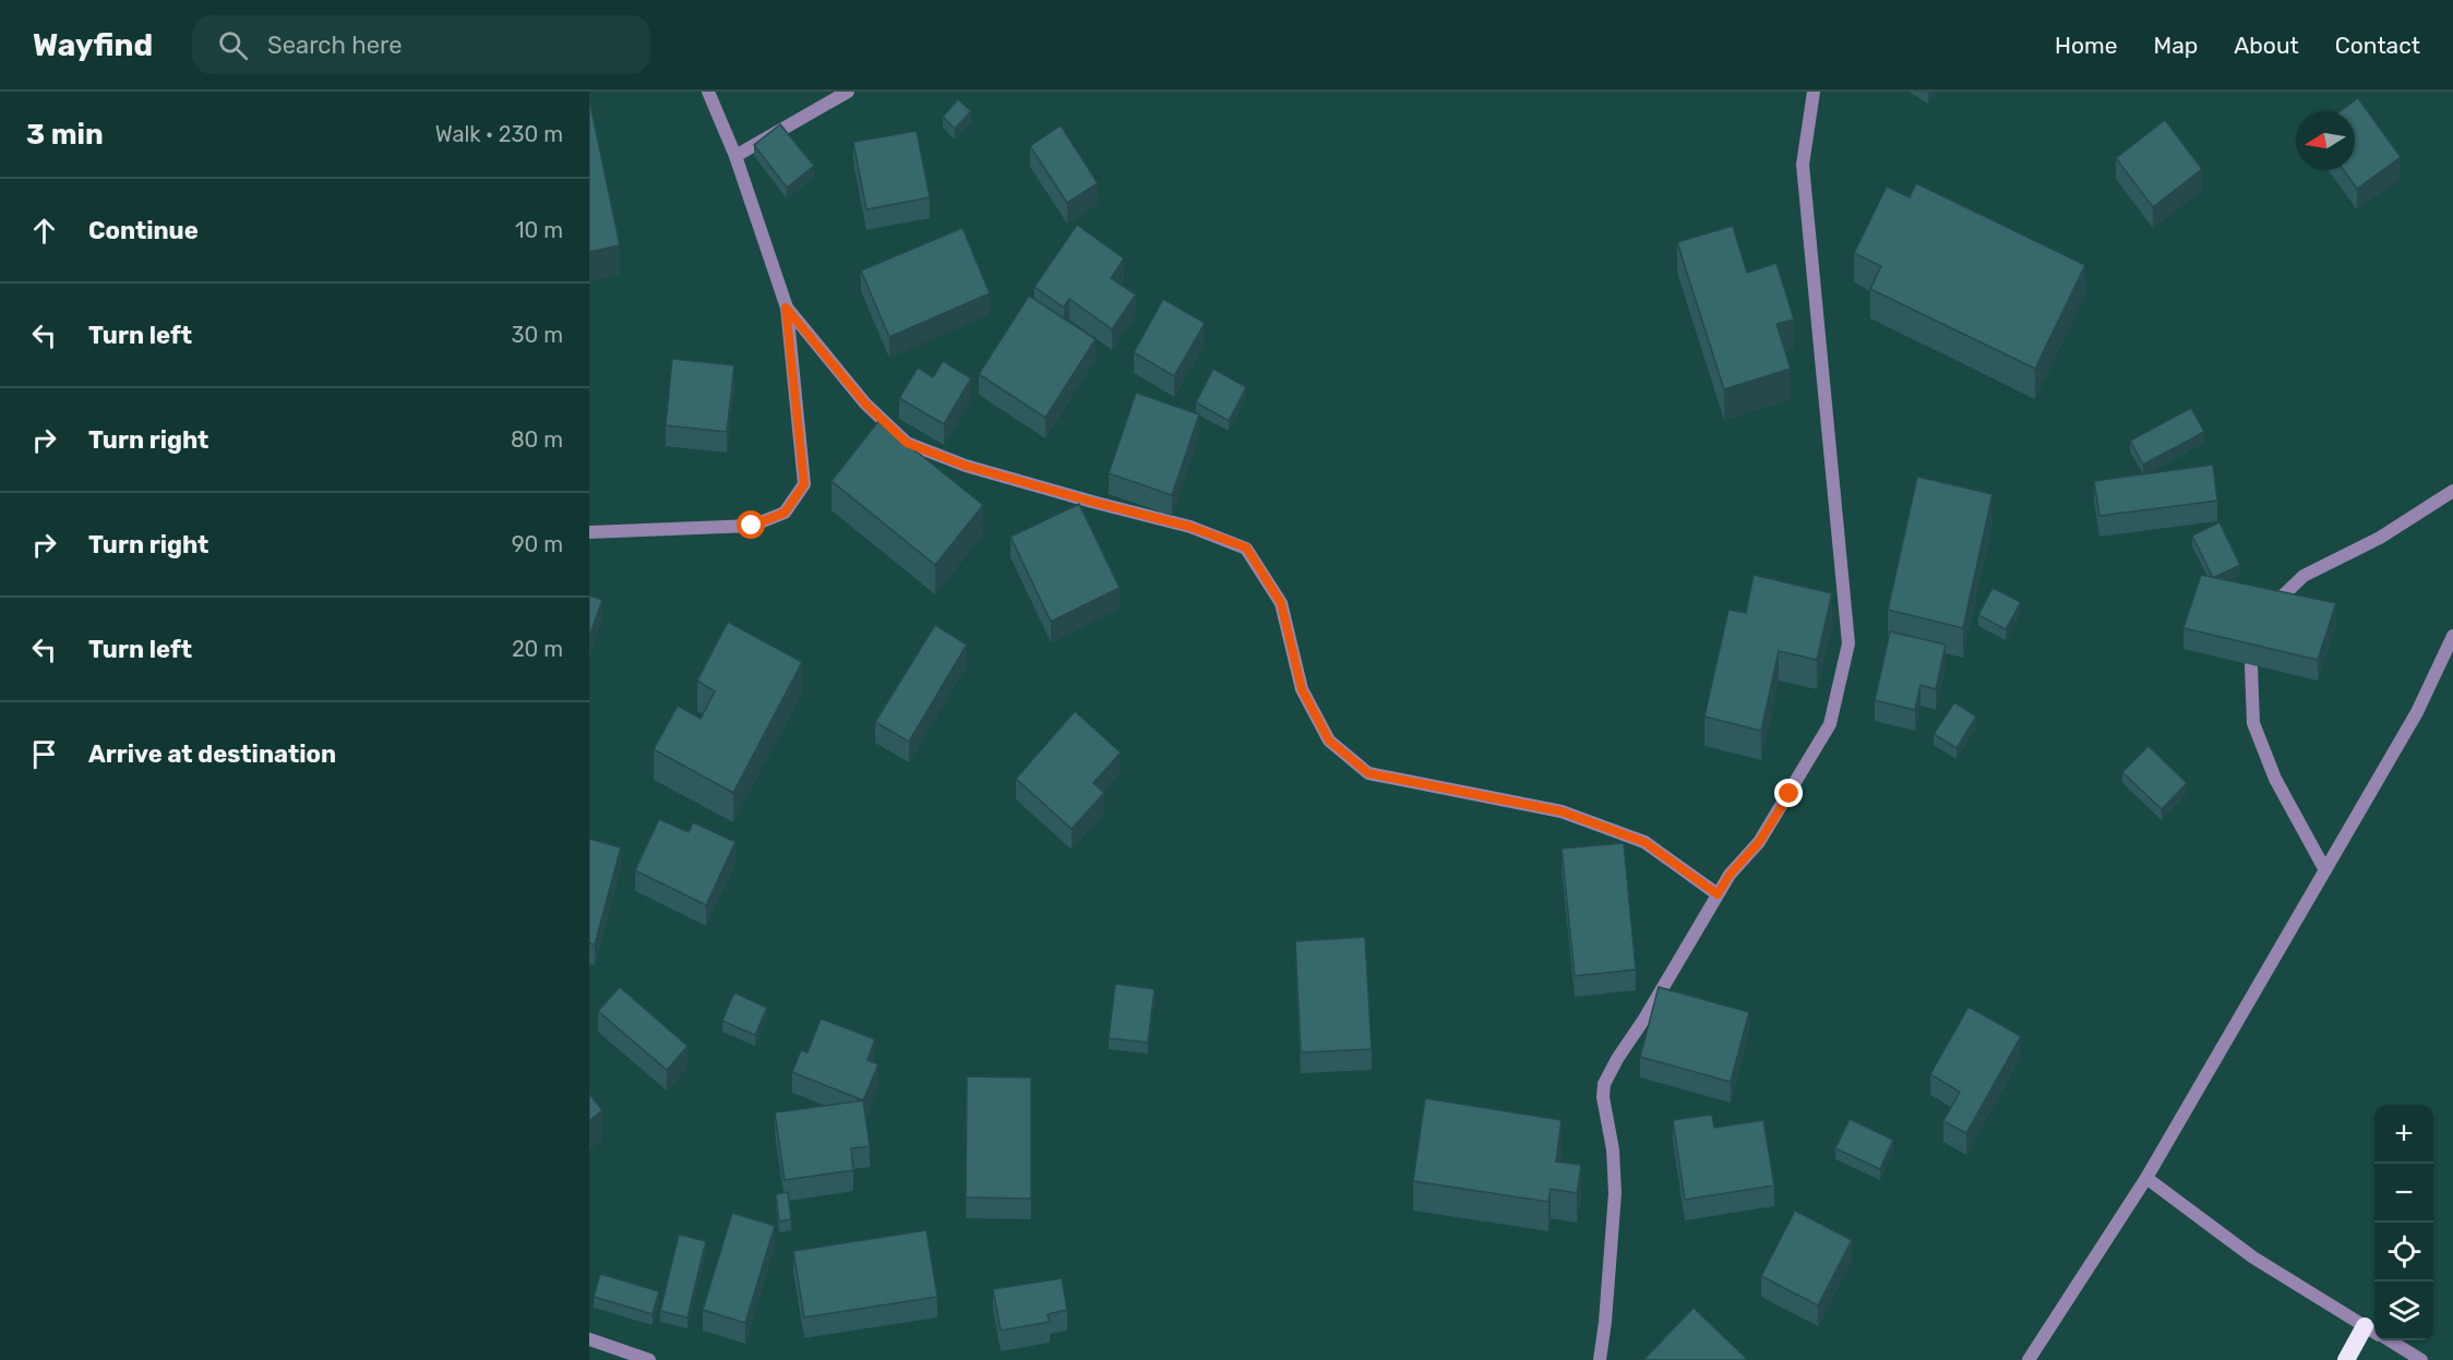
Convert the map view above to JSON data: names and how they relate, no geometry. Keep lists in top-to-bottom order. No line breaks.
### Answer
{"north":"left","page":{"header":"Wayfind","search":"Search here","nav":["Home","Map","About","Contact"],"heading":["3 min","Walk · 230 m"],"list":[["Continue","10 m"],["Turn left","30 m"],["Turn right","80 m"],["Turn right","90 m"],["Turn left","20 m"],"Arrive at destination"],"map_buttons":["+","−"]}}
